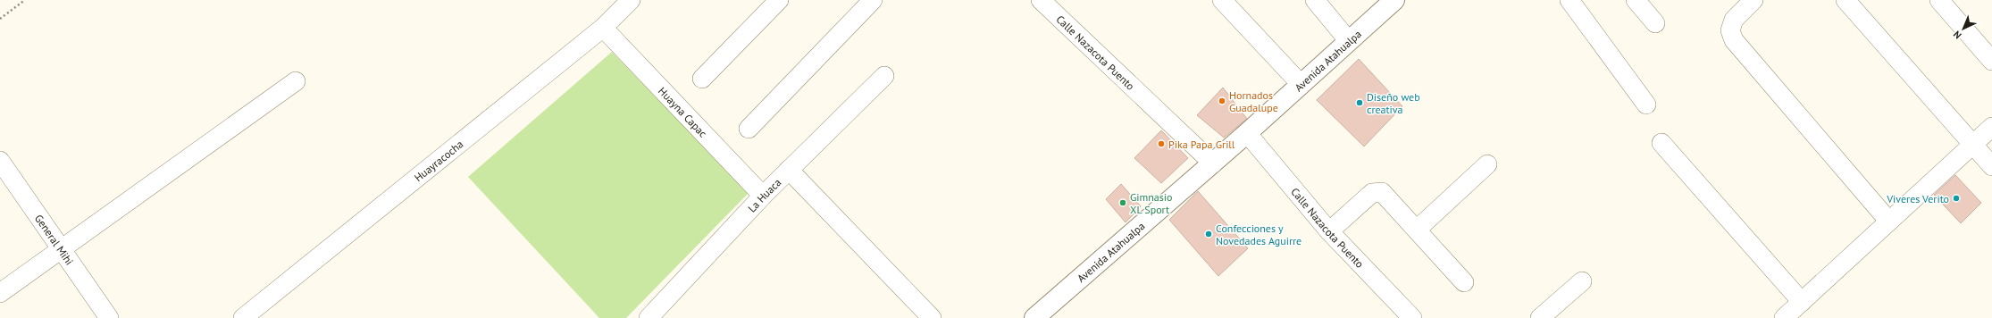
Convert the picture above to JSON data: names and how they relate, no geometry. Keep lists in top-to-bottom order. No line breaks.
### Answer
{"streets":{"main road":["Avenida Atahualpa"],"street":["Calle Nazacota Puento","Huayna Capac","Huayracocha","La Huaca","General Mihi"]},"crossings":[["Calle Nazacota Puento","Avenida Atahualpa"],["Huayna Capac","Huayracocha"],["Huayna Capac","La Huaca"]],"places":["Hornados Guadalupe","Diseño web creativa","Pika Papa Grill","Viveres Verito","Gimnasio XL Sport","Confecciones y Novedades Aguirre"],"north":"bottom left"}
